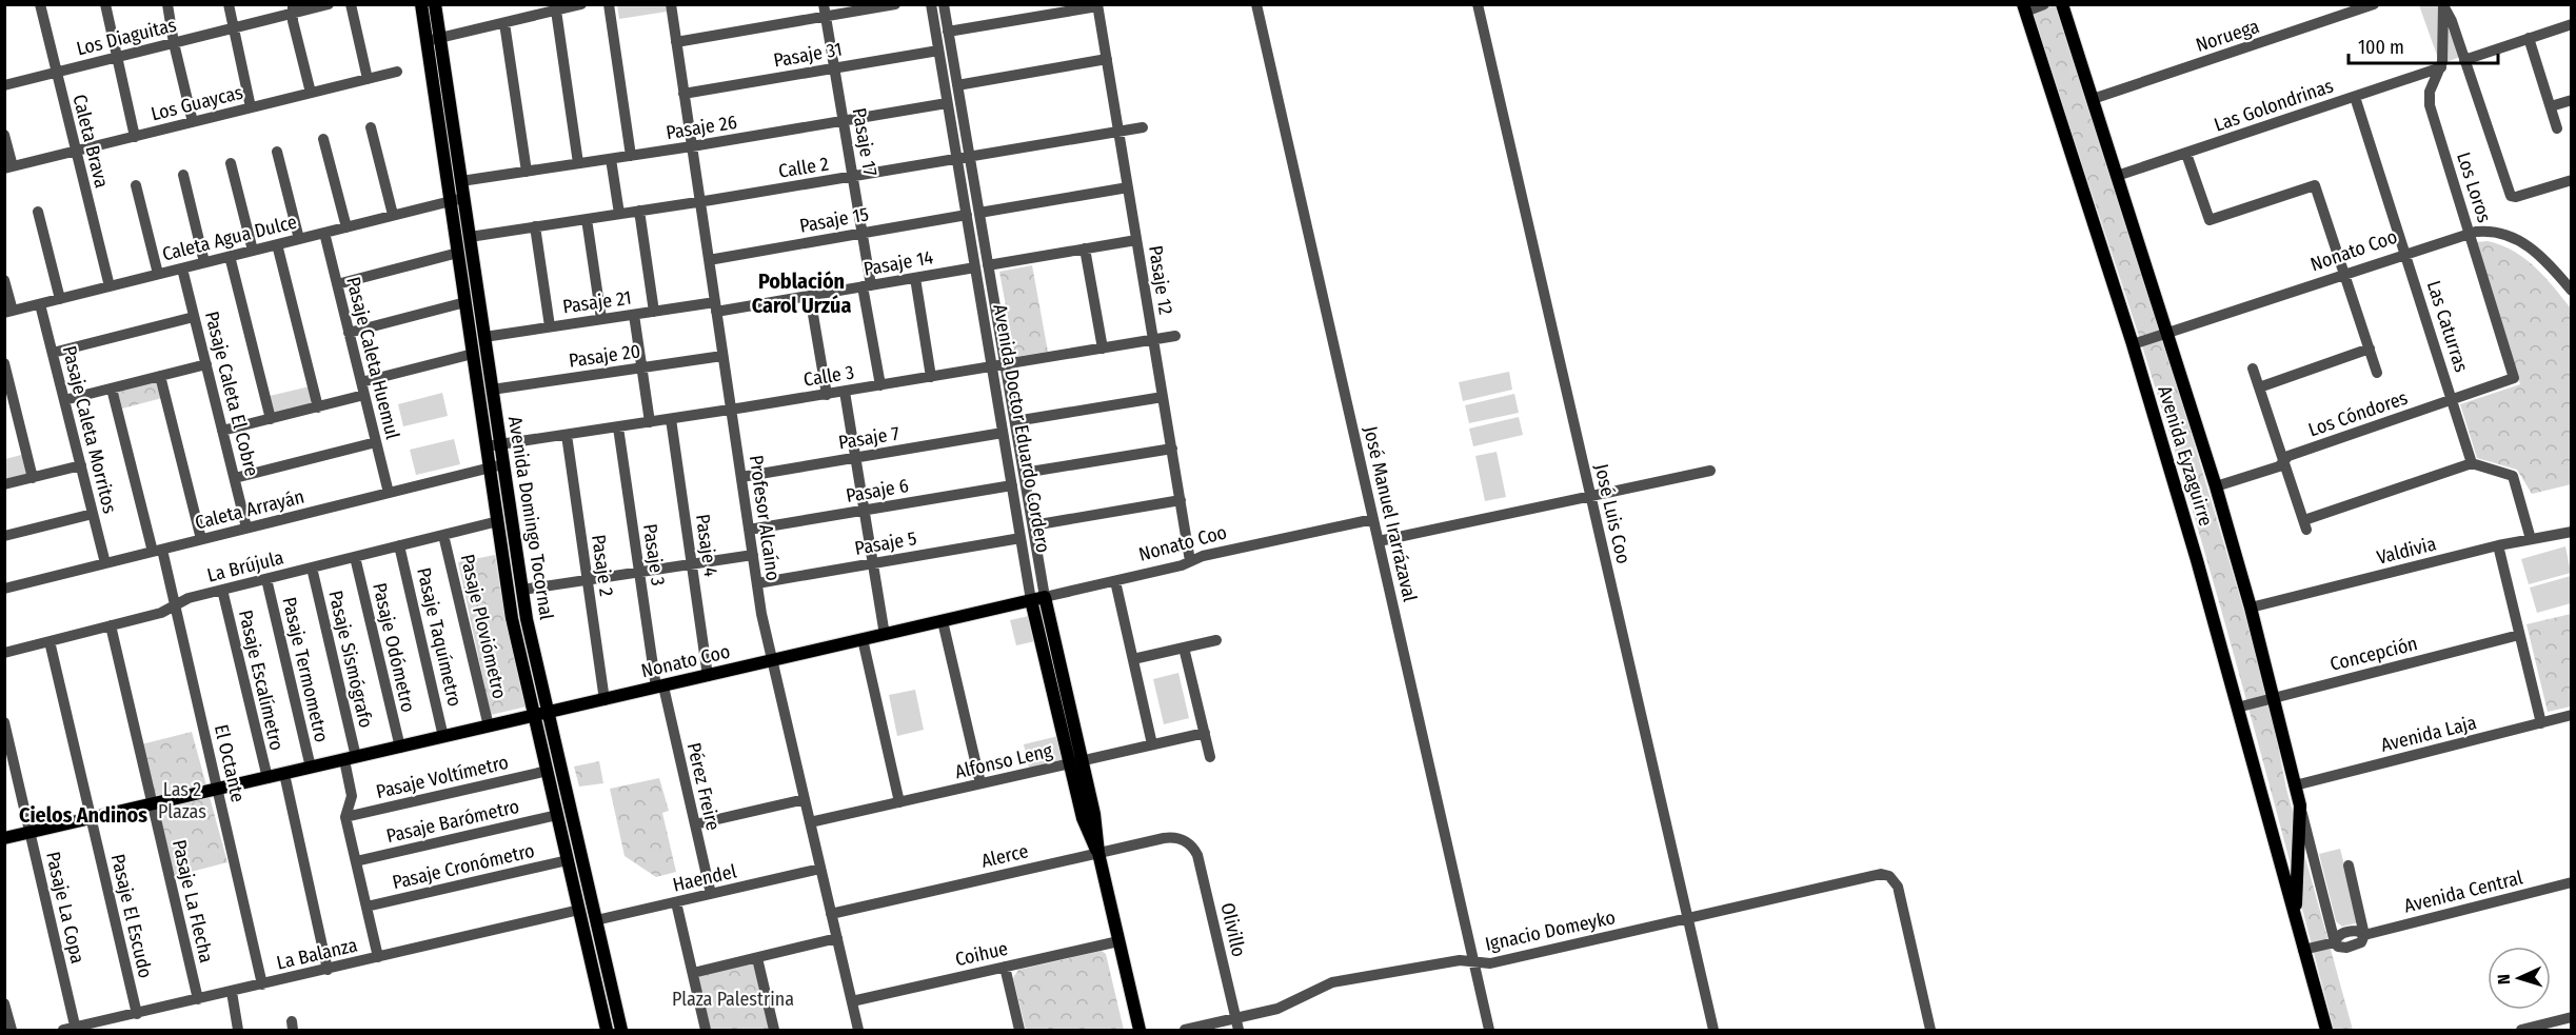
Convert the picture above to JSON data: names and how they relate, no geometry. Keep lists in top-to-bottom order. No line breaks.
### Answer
{"streets":{"main road":["Nonato Coo","Avenida Doctor Eduardo Cordero","Avenida Eyzaguirre","Avenida Domingo Tocornal"],"street":["Noruega","Los Diaguitas","Pasaje 31","Los Guaycas","Las Golondrinas","Pasaje 26","Caleta Brava","Pasaje 17","Calle 2","Los Loros","Pasaje 15","Caleta Agua Dulce","Pasaje 14","Pasaje 12","Pasaje 21","Las Caturras","Pasaje 20","Pasaje Caleta Huemul","Calle 3","Pasaje Caleta El Cobre","Los Cóndores","Pasaje Caleta Morritos","Pasaje 7","Pasaje 6","Caleta Arrayán","José Manuel Irarrázaval","José Luis Coo","Profesor Alcaíno","Pasaje 5","Pasaje 4","Valdivia","Pasaje 3","Pasaje 2","La Brújula","Pasaje Ploviómetro","Pasaje Taquímetro","Pasaje Odómetro","Concepción","Pasaje Sismógrafo","Pasaje Termometro","Pasaje Escalímetro","Avenida Laja","Alfonso Leng","El Octante","Pasaje Voltímetro","Pérez Freire","Pasaje Barómetro","Alerce","Pasaje Cronómetro","Haendel","Avenida Central","Pasaje La Flecha","Pasaje La Copa","Pasaje El Escudo","Olivillo","Ignacio Domeyko","La Balanza","Coihue"]},"crossings":[["Noruega","Avenida Eyzaguirre"],["Los Diaguitas","Caleta Brava"],["Pasaje 31","Pasaje 17"],["Pasaje 31","Avenida Doctor Eduardo Cordero"],["Pasaje 31","Profesor Alcaíno"],["Los Guaycas","Caleta Brava"],["Las Golondrinas","Los Loros"],["Las Golondrinas","Las Caturras"],["Las Golondrinas","Avenida Eyzaguirre"],["Pasaje 26","Pasaje 17"],["Pasaje 26","Avenida Doctor Eduardo Cordero"],["Pasaje 26","Avenida Domingo Tocornal"],["Pasaje 26","Profesor Alcaíno"],["Caleta Brava","Caleta Agua Dulce"],["Pasaje 17","Calle 2"],["Pasaje 17","Pasaje 15"],["Pasaje 17","Pasaje 14"],["Pasaje 17","Calle 3"],["Calle 2","Pasaje 12"],["Calle 2","Avenida Doctor Eduardo Cordero"],["Calle 2","Avenida Domingo Tocornal"],["Calle 2","Profesor Alcaíno"],["Los Loros","Nonato Coo"],["Los Loros","Los Cóndores"],["Pasaje 15","Avenida Doctor Eduardo Cordero"],["Pasaje 15","Profesor Alcaíno"],["Caleta Agua Dulce","Pasaje Caleta Huemul"],["Caleta Agua Dulce","Pasaje Caleta El Cobre"],["Caleta Agua Dulce","Pasaje Caleta Morritos"],["Caleta Agua Dulce","Avenida Domingo Tocornal"],["Nonato Coo","Pasaje 12"],["Nonato Coo","Las Caturras"],["Nonato Coo","Avenida Doctor Eduardo Cordero"],["Nonato Coo","Avenida Eyzaguirre"],["Nonato Coo","José Manuel Irarrázaval"],["Nonato Coo","Avenida Domingo Tocornal"],["Nonato Coo","Profesor Alcaíno"],["Nonato Coo","Pasaje 4"],["Nonato Coo","Pasaje 3"],["Nonato Coo","Pasaje 2"],["Nonato Coo","Pasaje Ploviómetro"],["Nonato Coo","Pasaje Taquímetro"],["Nonato Coo","Pasaje Odómetro"],["Nonato Coo","Pasaje Sismógrafo"],["Nonato Coo","Pasaje Termometro"],["Nonato Coo","Pasaje Escalímetro"],["Nonato Coo","El Octante"],["Nonato Coo","Pérez Freire"],["Nonato Coo","Pasaje La Flecha"],["Nonato Coo","Pasaje La Copa"],["Nonato Coo","Pasaje El Escudo"],["Pasaje 14","Pasaje 21"],["Pasaje 14","Avenida Doctor Eduardo Cordero"],["Pasaje 14","Profesor Alcaíno"],["Pasaje 12","Calle 3"],["Pasaje 21","Avenida Domingo Tocornal"],["Pasaje 21","Profesor Alcaíno"],["Las Caturras","Los Cóndores"],["Pasaje 20","Avenida Domingo Tocornal"],["Pasaje 20","Profesor Alcaíno"],["Pasaje Caleta Huemul","Caleta Arrayán"],["Calle 3","Avenida Doctor Eduardo Cordero"],["Calle 3","Avenida Domingo Tocornal"],["Calle 3","Profesor Alcaíno"],["Calle 3","Pasaje 4"],["Calle 3","Pasaje 3"],["Calle 3","Pasaje 2"],["Pasaje Caleta El Cobre","Caleta Arrayán"],["Los Cóndores","Avenida Eyzaguirre"],["Avenida Doctor Eduardo Cordero","Pasaje 7"],["Avenida Doctor Eduardo Cordero","Pasaje 6"],["Avenida Doctor Eduardo Cordero","Pasaje 5"],["Avenida Doctor Eduardo Cordero","Alfonso Leng"],["Avenida Doctor Eduardo Cordero","Alerce"],["Avenida Doctor Eduardo Cordero","Coihue"],["Pasaje Caleta Morritos","Caleta Arrayán"],["Pasaje 7","Profesor Alcaíno"],["Avenida Eyzaguirre","Valdivia"],["Avenida Eyzaguirre","Concepción"],["Avenida Eyzaguirre","Avenida Laja"],["Avenida Eyzaguirre","Avenida Central"],["Pasaje 6","Profesor Alcaíno"],["Caleta Arrayán","Avenida Domingo Tocornal"],["Caleta Arrayán","El Octante"],["José Manuel Irarrázaval","Ignacio Domeyko"],["José Luis Coo","Ignacio Domeyko"],["Avenida Domingo Tocornal","La Brújula"],["Avenida Domingo Tocornal","Pasaje Voltímetro"],["Avenida Domingo Tocornal","Pasaje Barómetro"],["Avenida Domingo Tocornal","Pasaje Cronómetro"],["Avenida Domingo Tocornal","Haendel"],["Avenida Domingo Tocornal","La Balanza"],["Profesor Alcaíno","Pasaje 5"],["Profesor Alcaíno","Alfonso Leng"],["Profesor Alcaíno","Alerce"],["Profesor Alcaíno","Haendel"],["Profesor Alcaíno","Coihue"],["Pasaje 3","Pérez Freire"],["La Brújula","Pasaje Ploviómetro"],["La Brújula","Pasaje Taquímetro"],["La Brújula","Pasaje Odómetro"],["La Brújula","Pasaje Sismógrafo"],["La Brújula","Pasaje Termometro"],["La Brújula","Pasaje Escalímetro"],["La Brújula","El Octante"],["La Brújula","Pasaje La Flecha"],["La Brújula","Pasaje El Escudo"],["Pasaje Sismógrafo","Pasaje Voltímetro"],["El Octante","La Balanza"],["Pérez Freire","Haendel"],["Alerce","Olivillo"],["Pasaje La Flecha","La Balanza"],["Pasaje La Copa","La Balanza"],["Pasaje El Escudo","La Balanza"],["Olivillo","Ignacio Domeyko"]],"districts":["Población Carol Urzúa","Cielos Andinos"],"parks":["Las 2 Plazas","Plaza Palestrina"],"scale_bar":"100 m","north":"left"}
